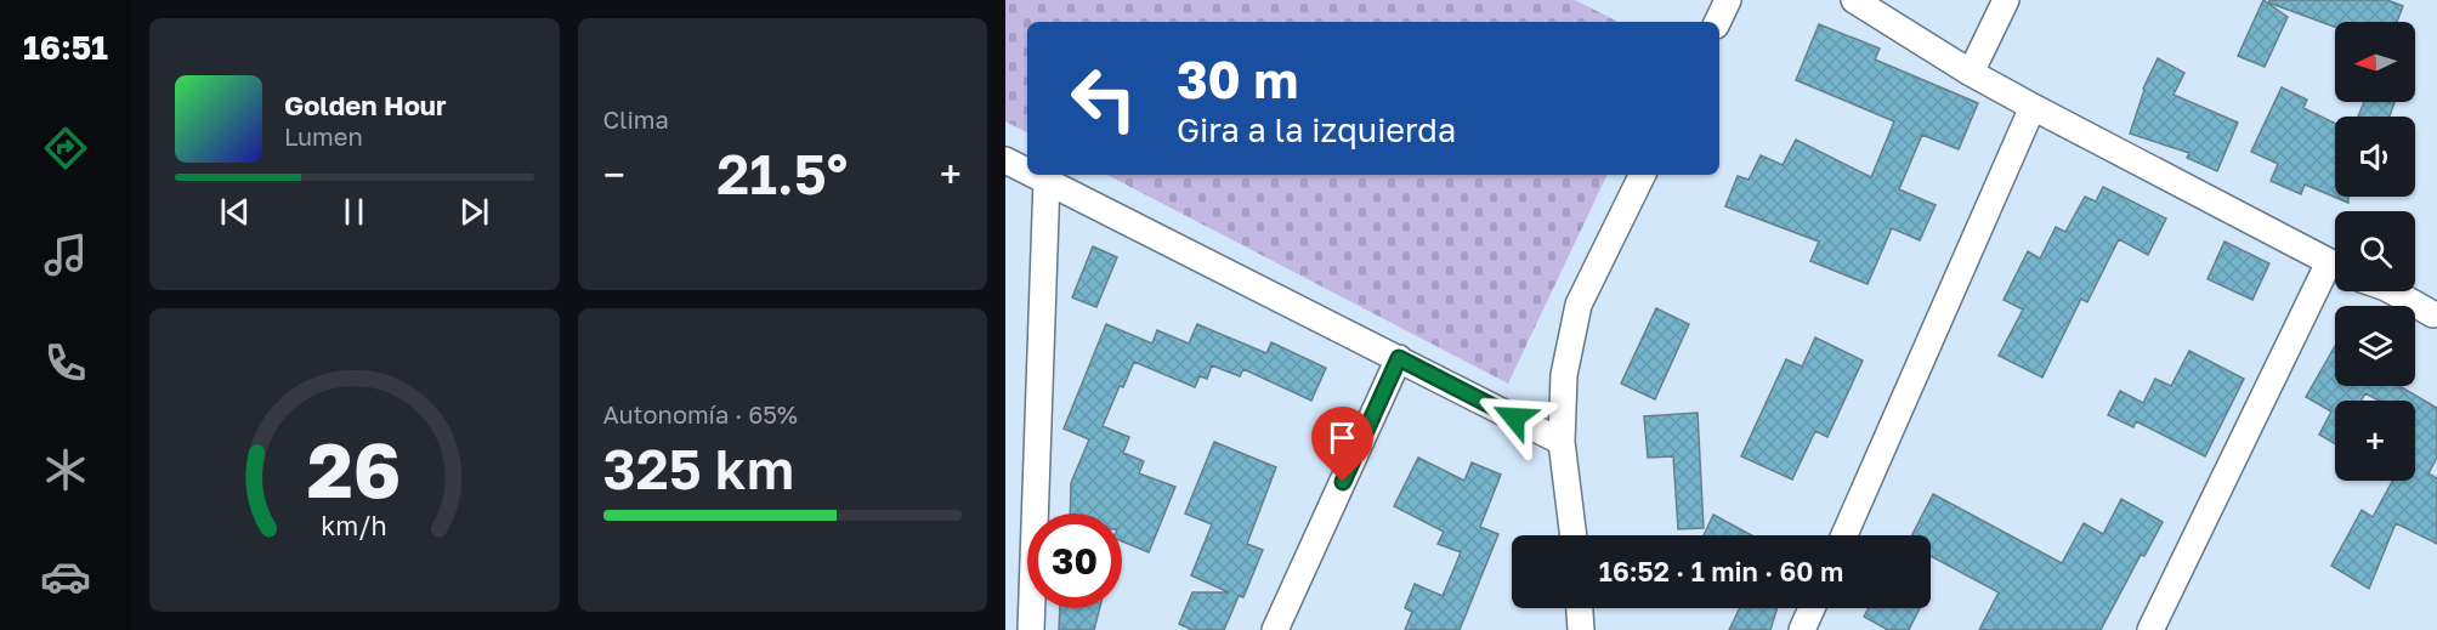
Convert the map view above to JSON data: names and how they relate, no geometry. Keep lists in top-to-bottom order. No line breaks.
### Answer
{"north":"left","page":{"tabs":"16:51","tile":["Clima",["Autonomía · 65%","325 km"]],"map_buttons":"+","turn":["30 m","Gira a la izquierda"],"song":["Golden Hour","Lumen"],"heat":["−","21.5°","+"],"limit":"30","trip":"16:52 · 1 min · 60 m","gauge":["26","km/h"]}}
